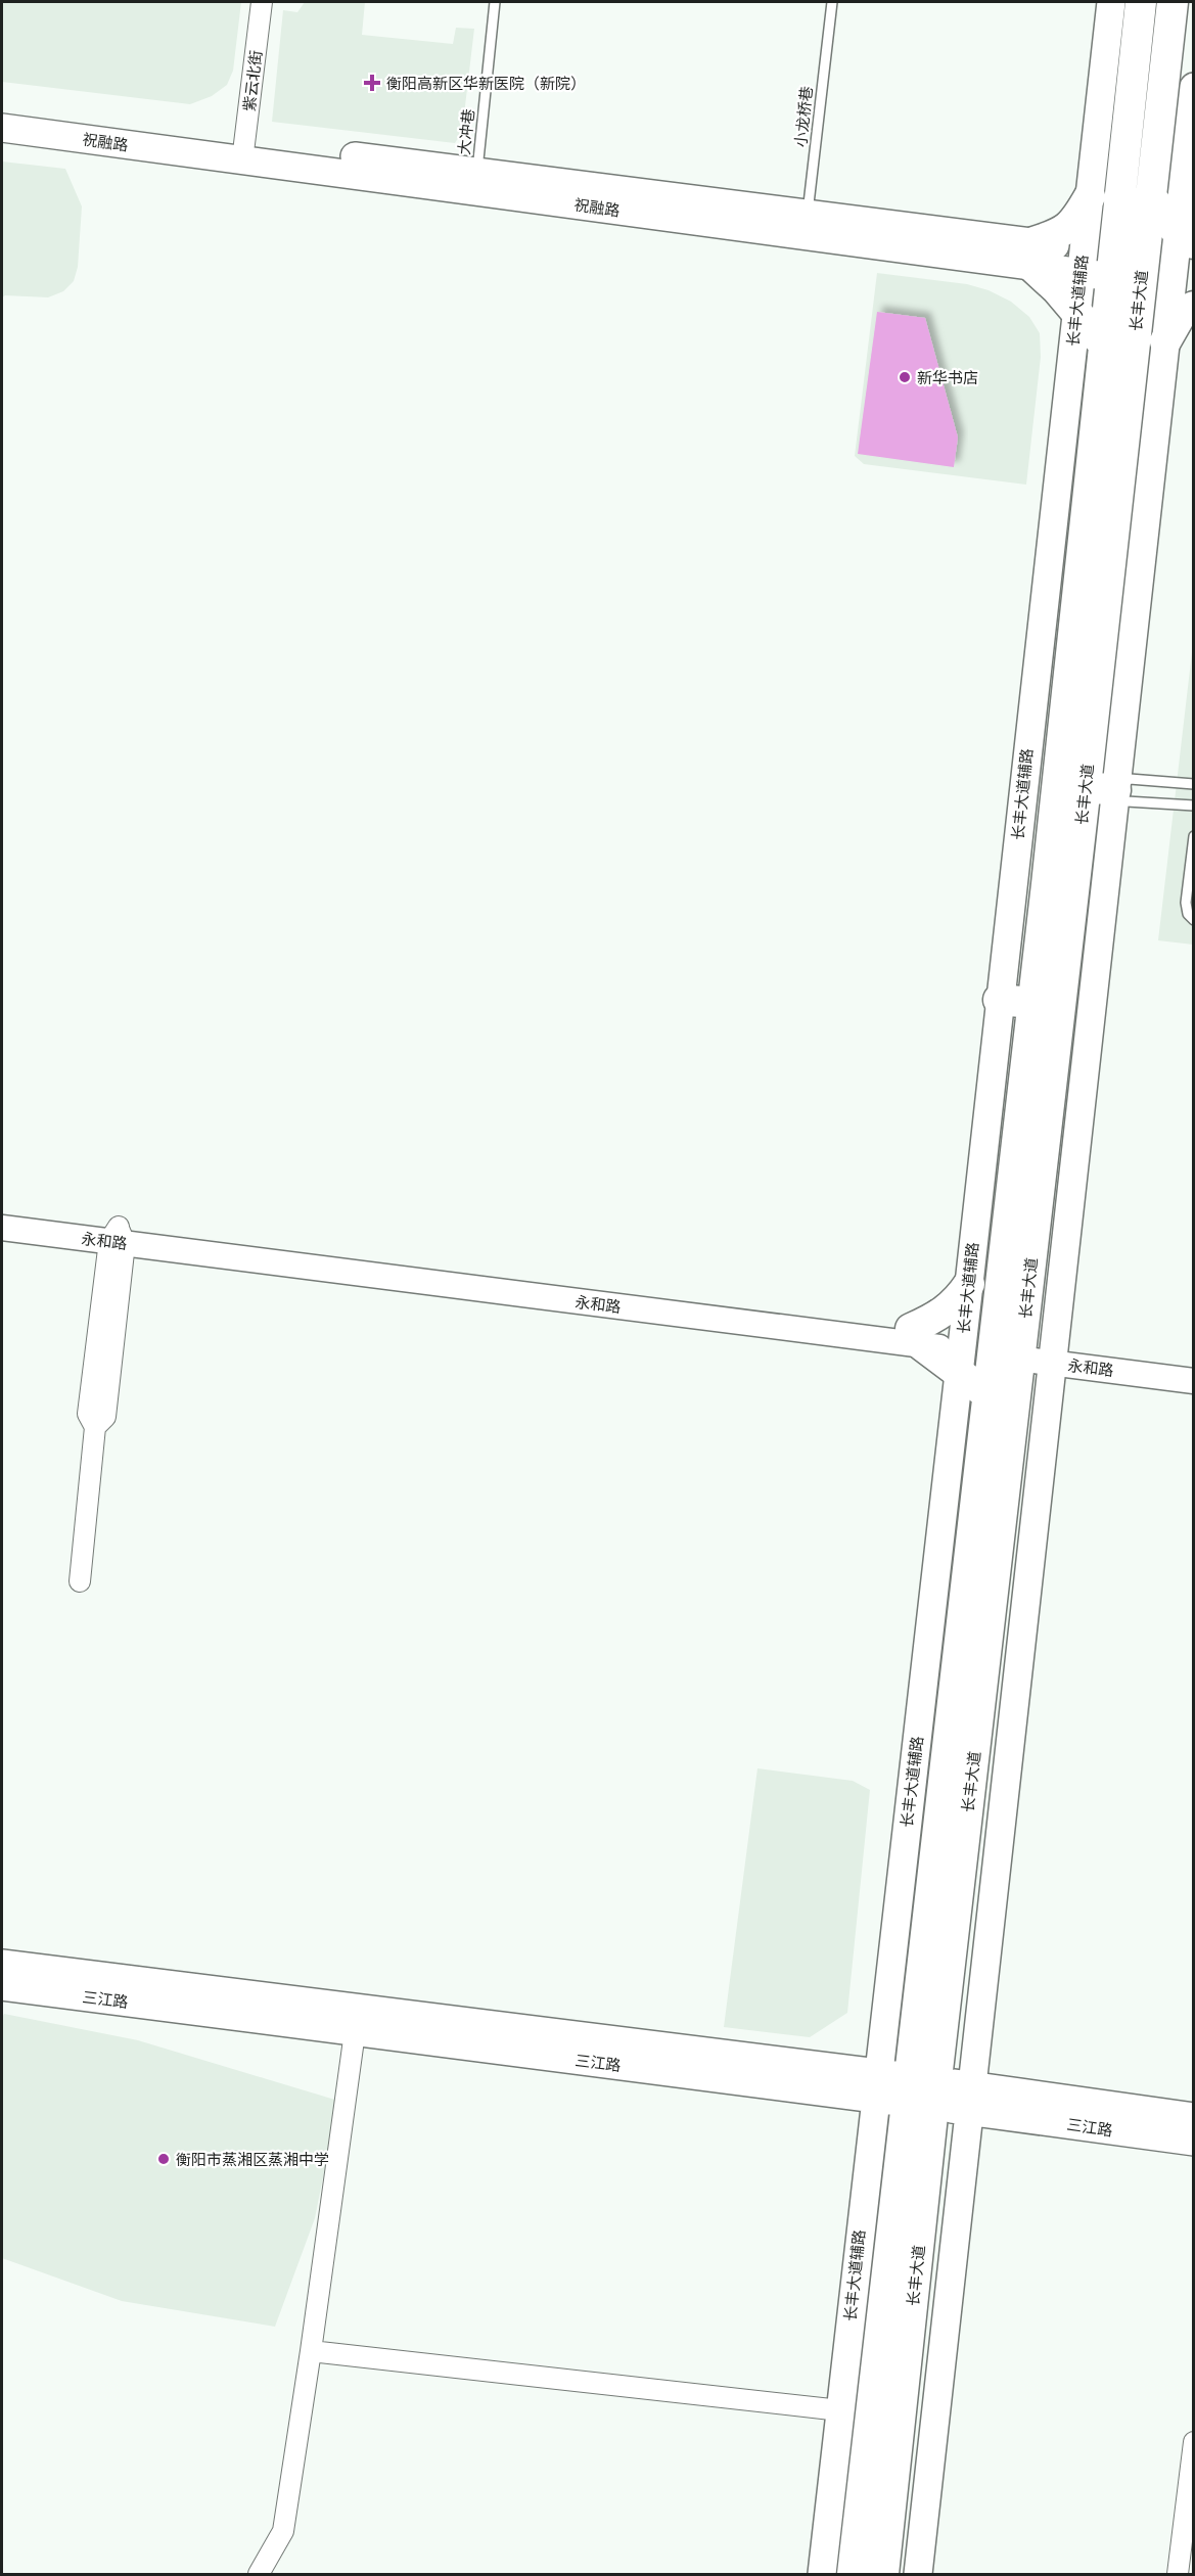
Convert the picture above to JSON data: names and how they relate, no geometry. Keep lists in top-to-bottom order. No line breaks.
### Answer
{"streets":{"main road":["祝融路","长丰大道辅路","长丰大道","三江路"],"street":["紫云北街","永和路"],"lane":["小龙桥巷","大冲巷"]},"crossings":[["紫云北街","祝融路"],["小龙桥巷","祝融路"],["大冲巷","祝融路"],["祝融路","长丰大道辅路"],["祝融路","长丰大道"],["长丰大道辅路","长丰大道"],["长丰大道辅路","永和路"],["长丰大道辅路","三江路"],["长丰大道","永和路"],["长丰大道","三江路"]],"places":{"health":["衡阳高新区华新医院（新院）"],"other":["新华书店","衡阳市蒸湘区蒸湘中学"]}}
